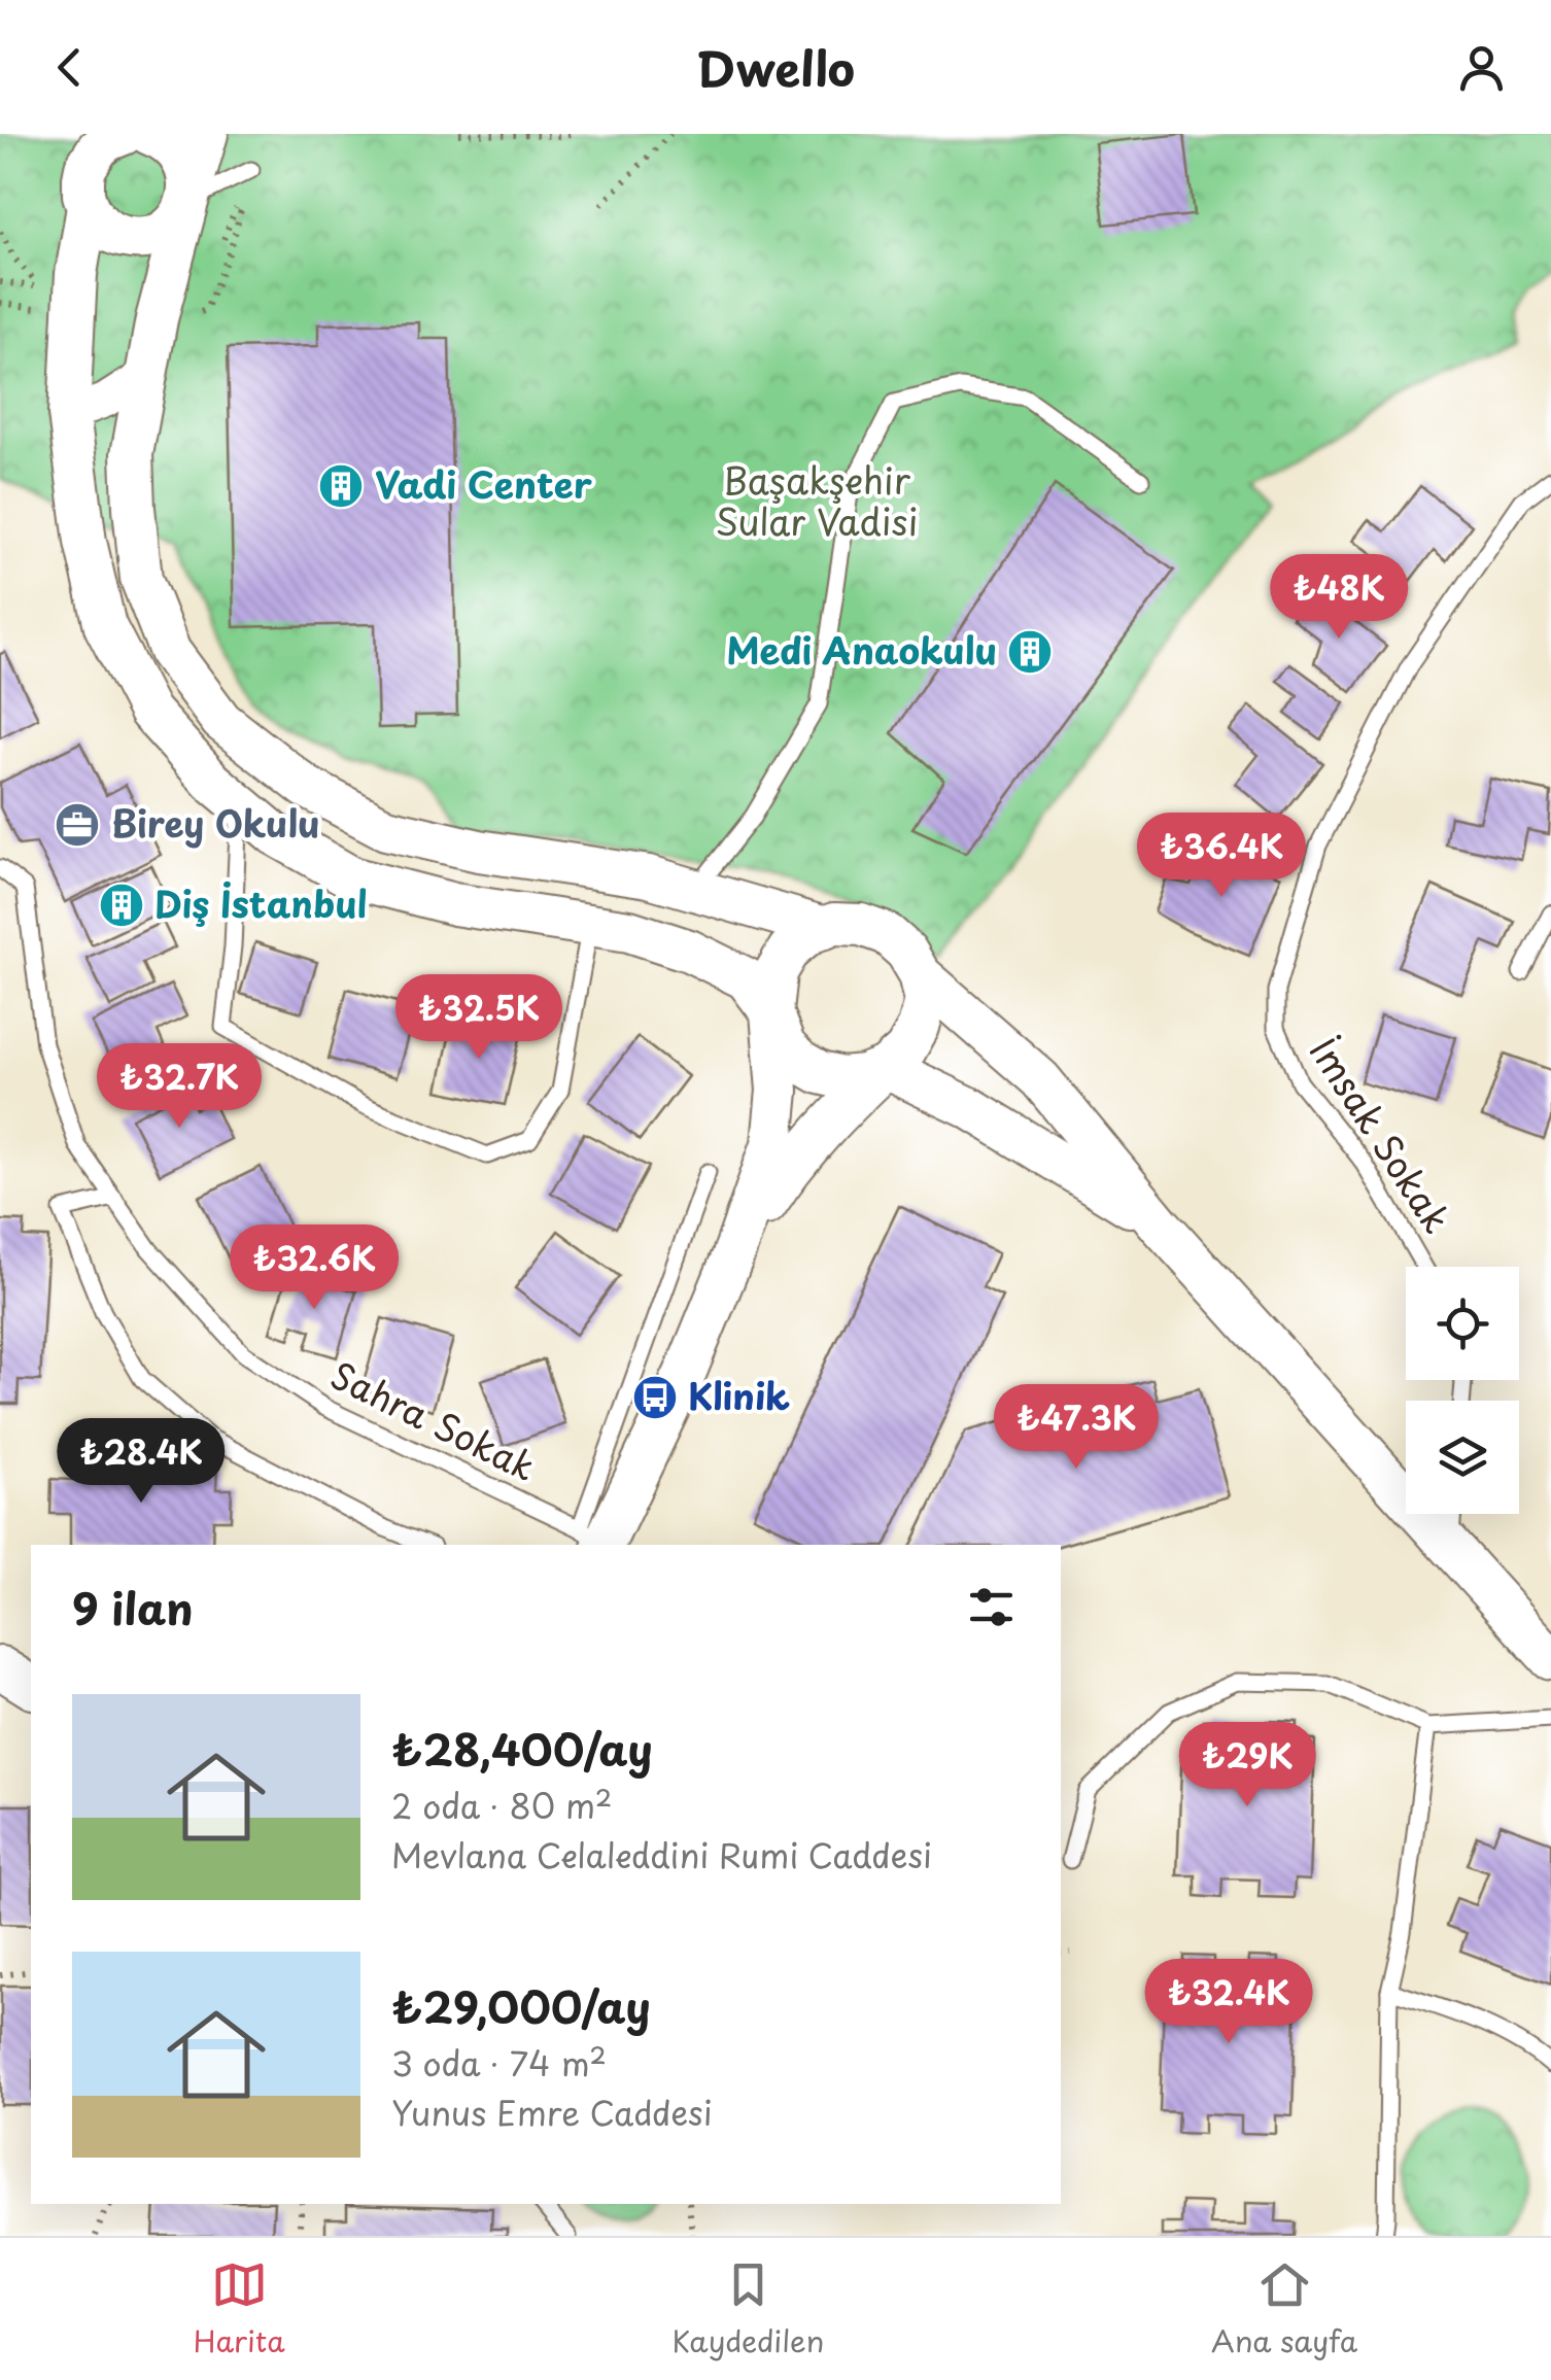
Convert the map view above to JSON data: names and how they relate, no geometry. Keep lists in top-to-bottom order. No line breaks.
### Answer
{"streets":{"lane":["İmsak Sokak","Sahra Sokak"]},"parks":["Başakşehir Sular Vadisi"],"places":{"building":["Vadi Center","Medi Anaokulu","Diş İstanbul"],"office":["Birey Okulu"],"bus stop":["Klinik"]},"page":{"header":"Dwello","price":["₺48K","₺36.4K","₺32.5K","₺32.7K","₺32.6K","₺47.3K","₺28.4K","₺29K","₺32.4K"],"heading":"9 ilan","list":[{"name":"₺28,400/ay","note":"2 oda · 80 m² · Mevlana Celaleddini Rumi Caddesi"},{"name":"₺29,000/ay","note":"3 oda · 74 m² · Yunus Emre Caddesi"}],"tabs":["Harita","Kaydedilen","Ana sayfa"]}}
